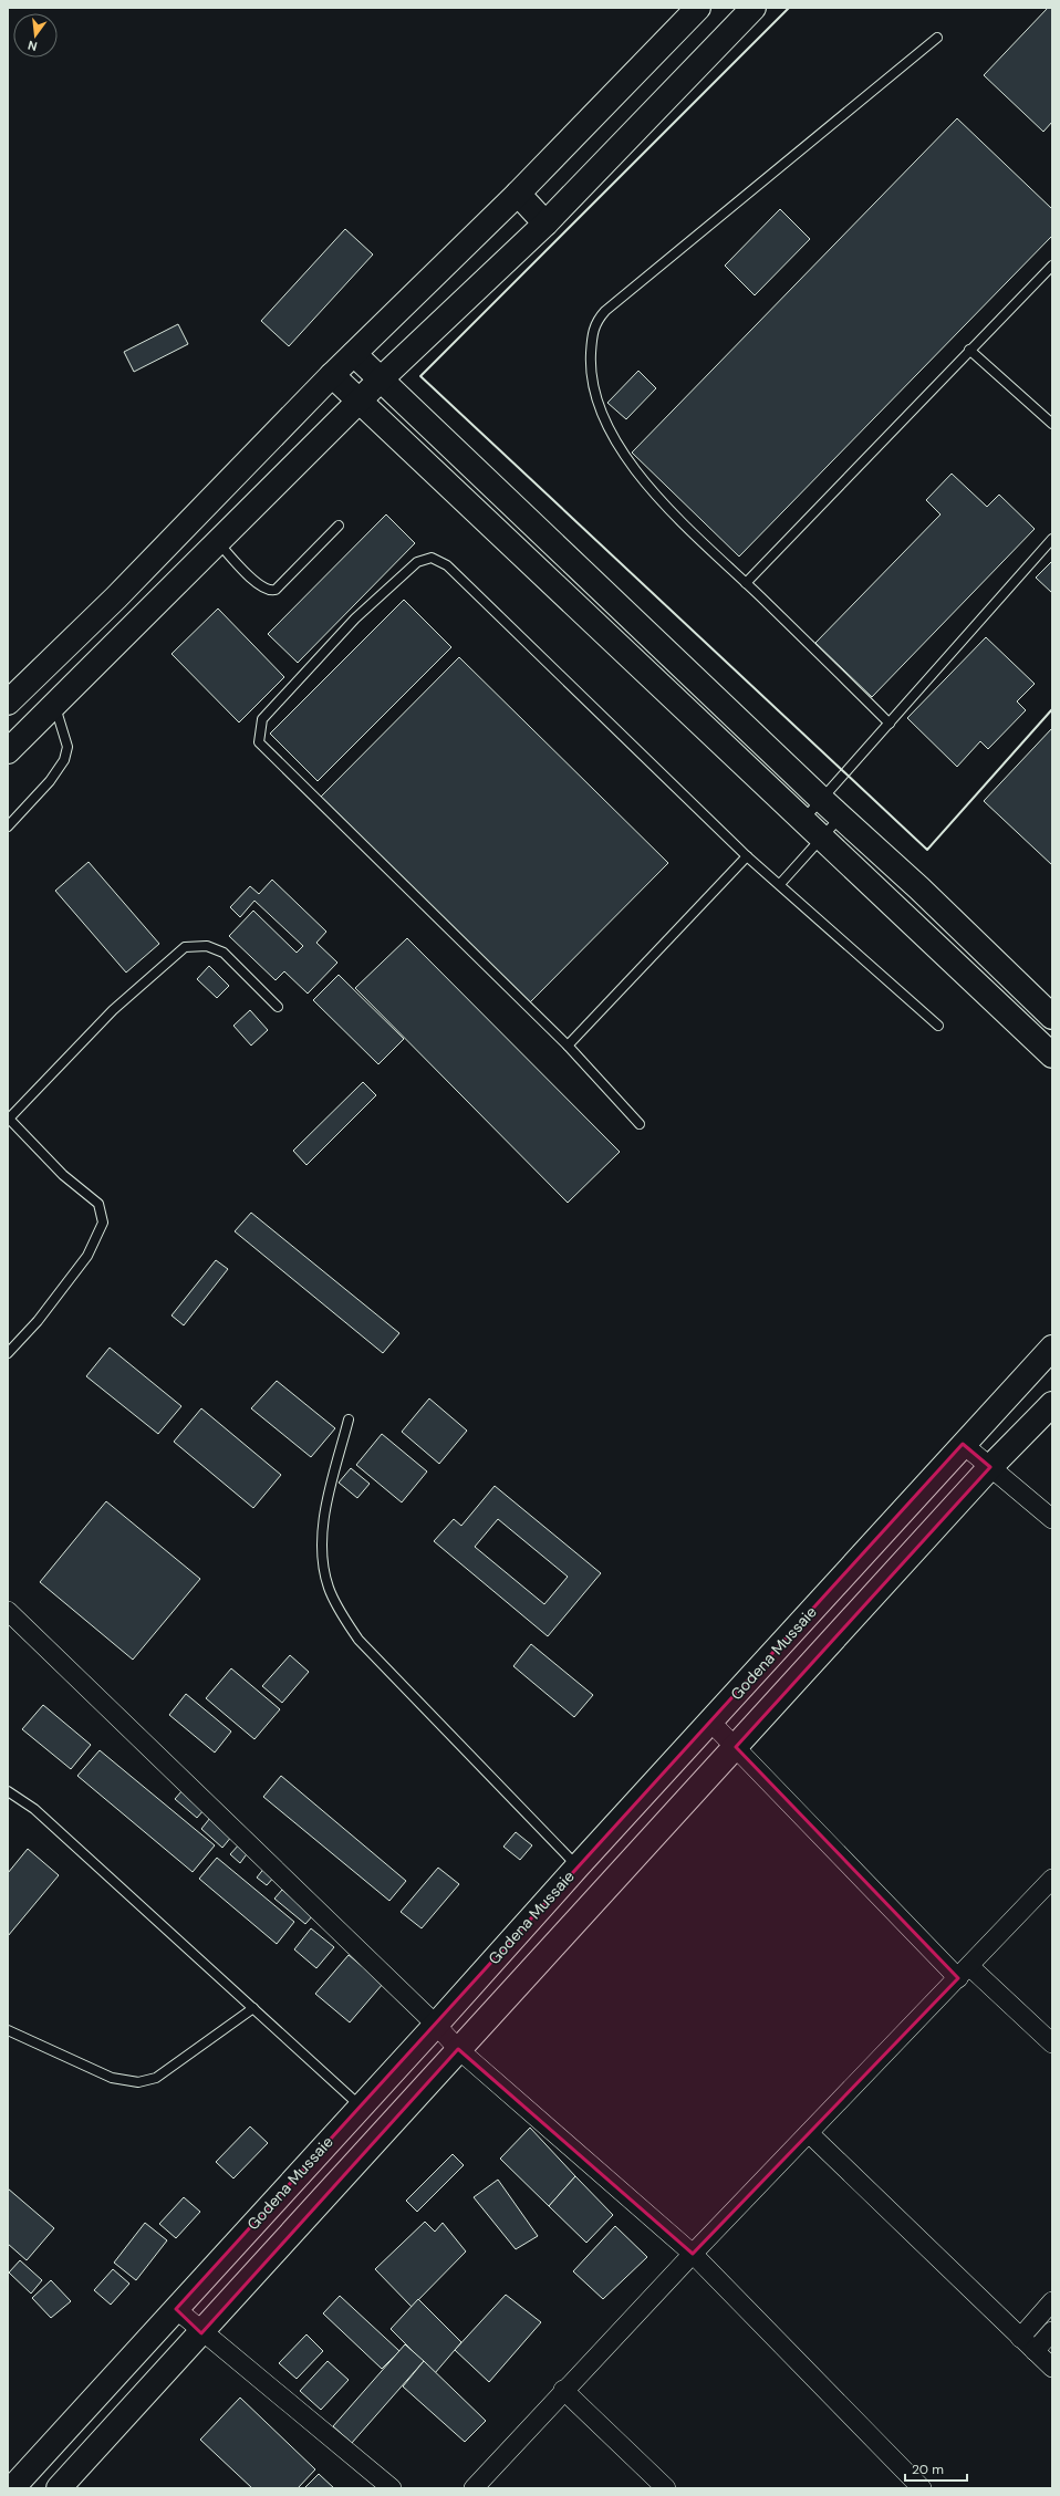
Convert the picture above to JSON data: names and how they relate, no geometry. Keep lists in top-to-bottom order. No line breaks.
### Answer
{"streets":{"street":["Godena Mussaie"]},"scale_bar":"20 m","north":"bottom"}
